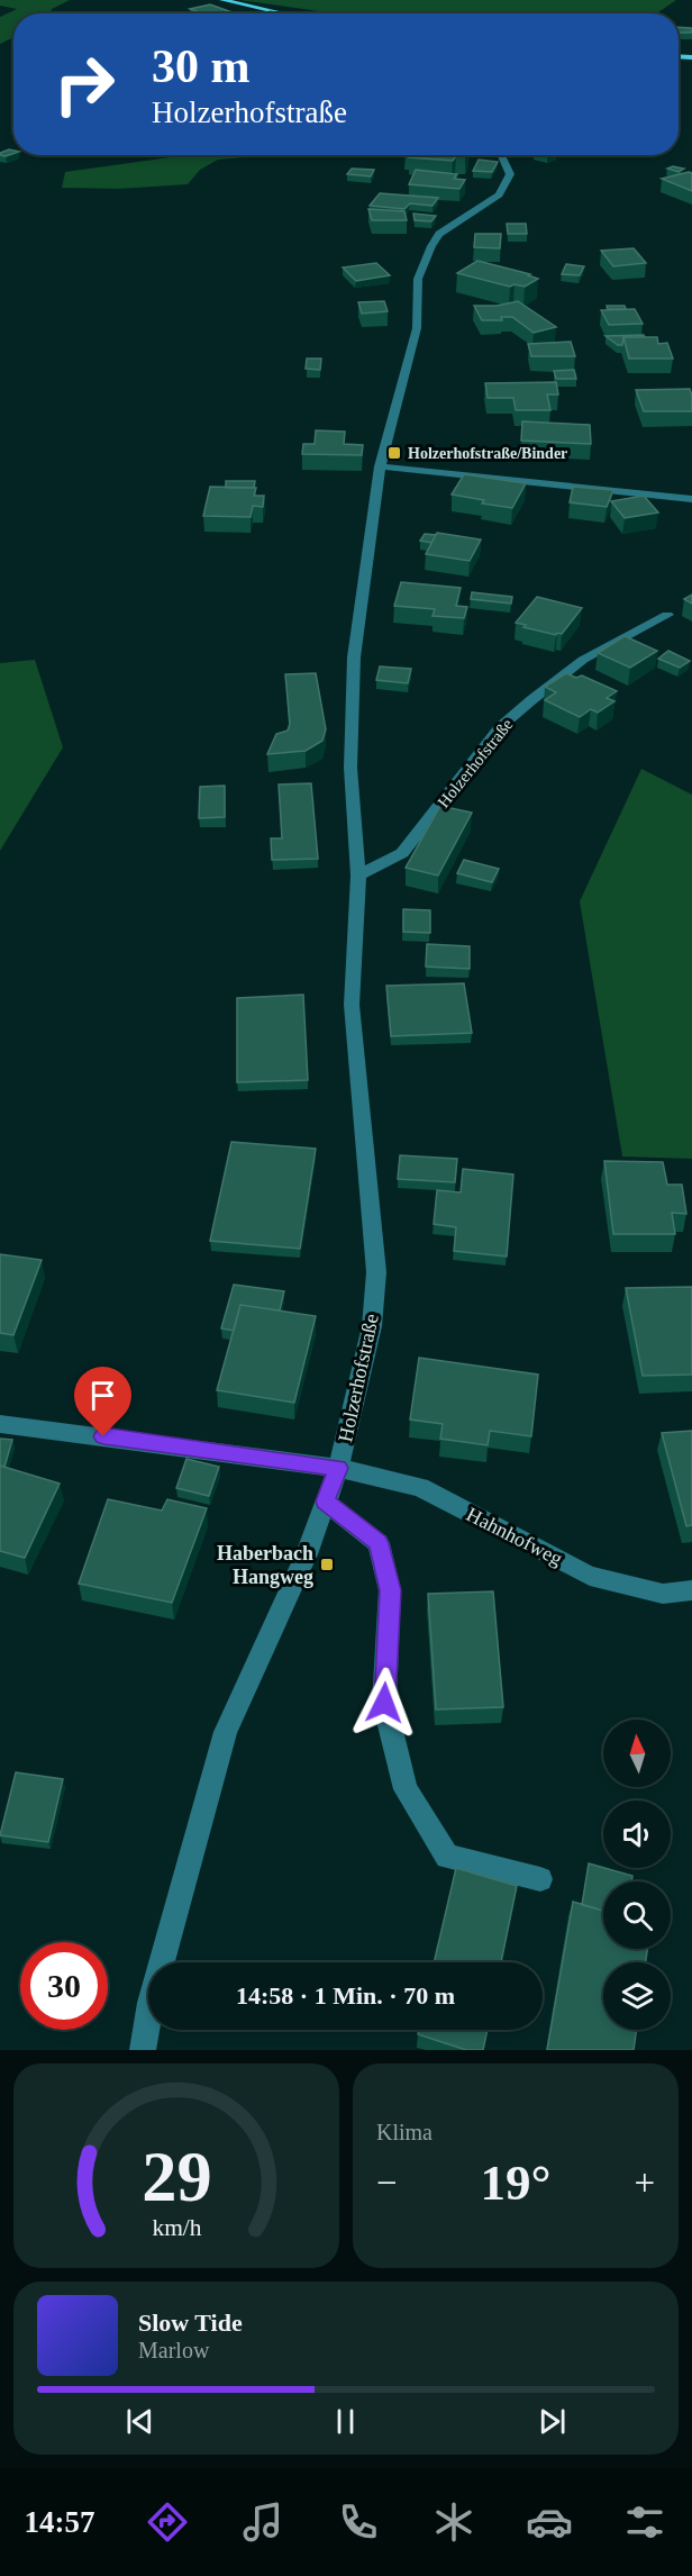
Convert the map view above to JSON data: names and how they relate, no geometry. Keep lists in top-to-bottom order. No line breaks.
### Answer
{"streets":{"street":["Holzerhofstraße","Hahnhofweg"]},"crossings":[["Holzerhofstraße","Hahnhofweg"]],"places":{"transit":["Holzerhofstraße/Binder","Haberbach Hangweg"]},"north":"top","page":{"turn":["30 m","Holzerhofstraße"],"limit":"30","trip":"14:58 · 1 Min. · 70 m","tile":"Klima","heat":["−","19°","+"],"song":["Slow Tide","Marlow"],"tabs":"14:57","gauge":["29","km/h"]}}
